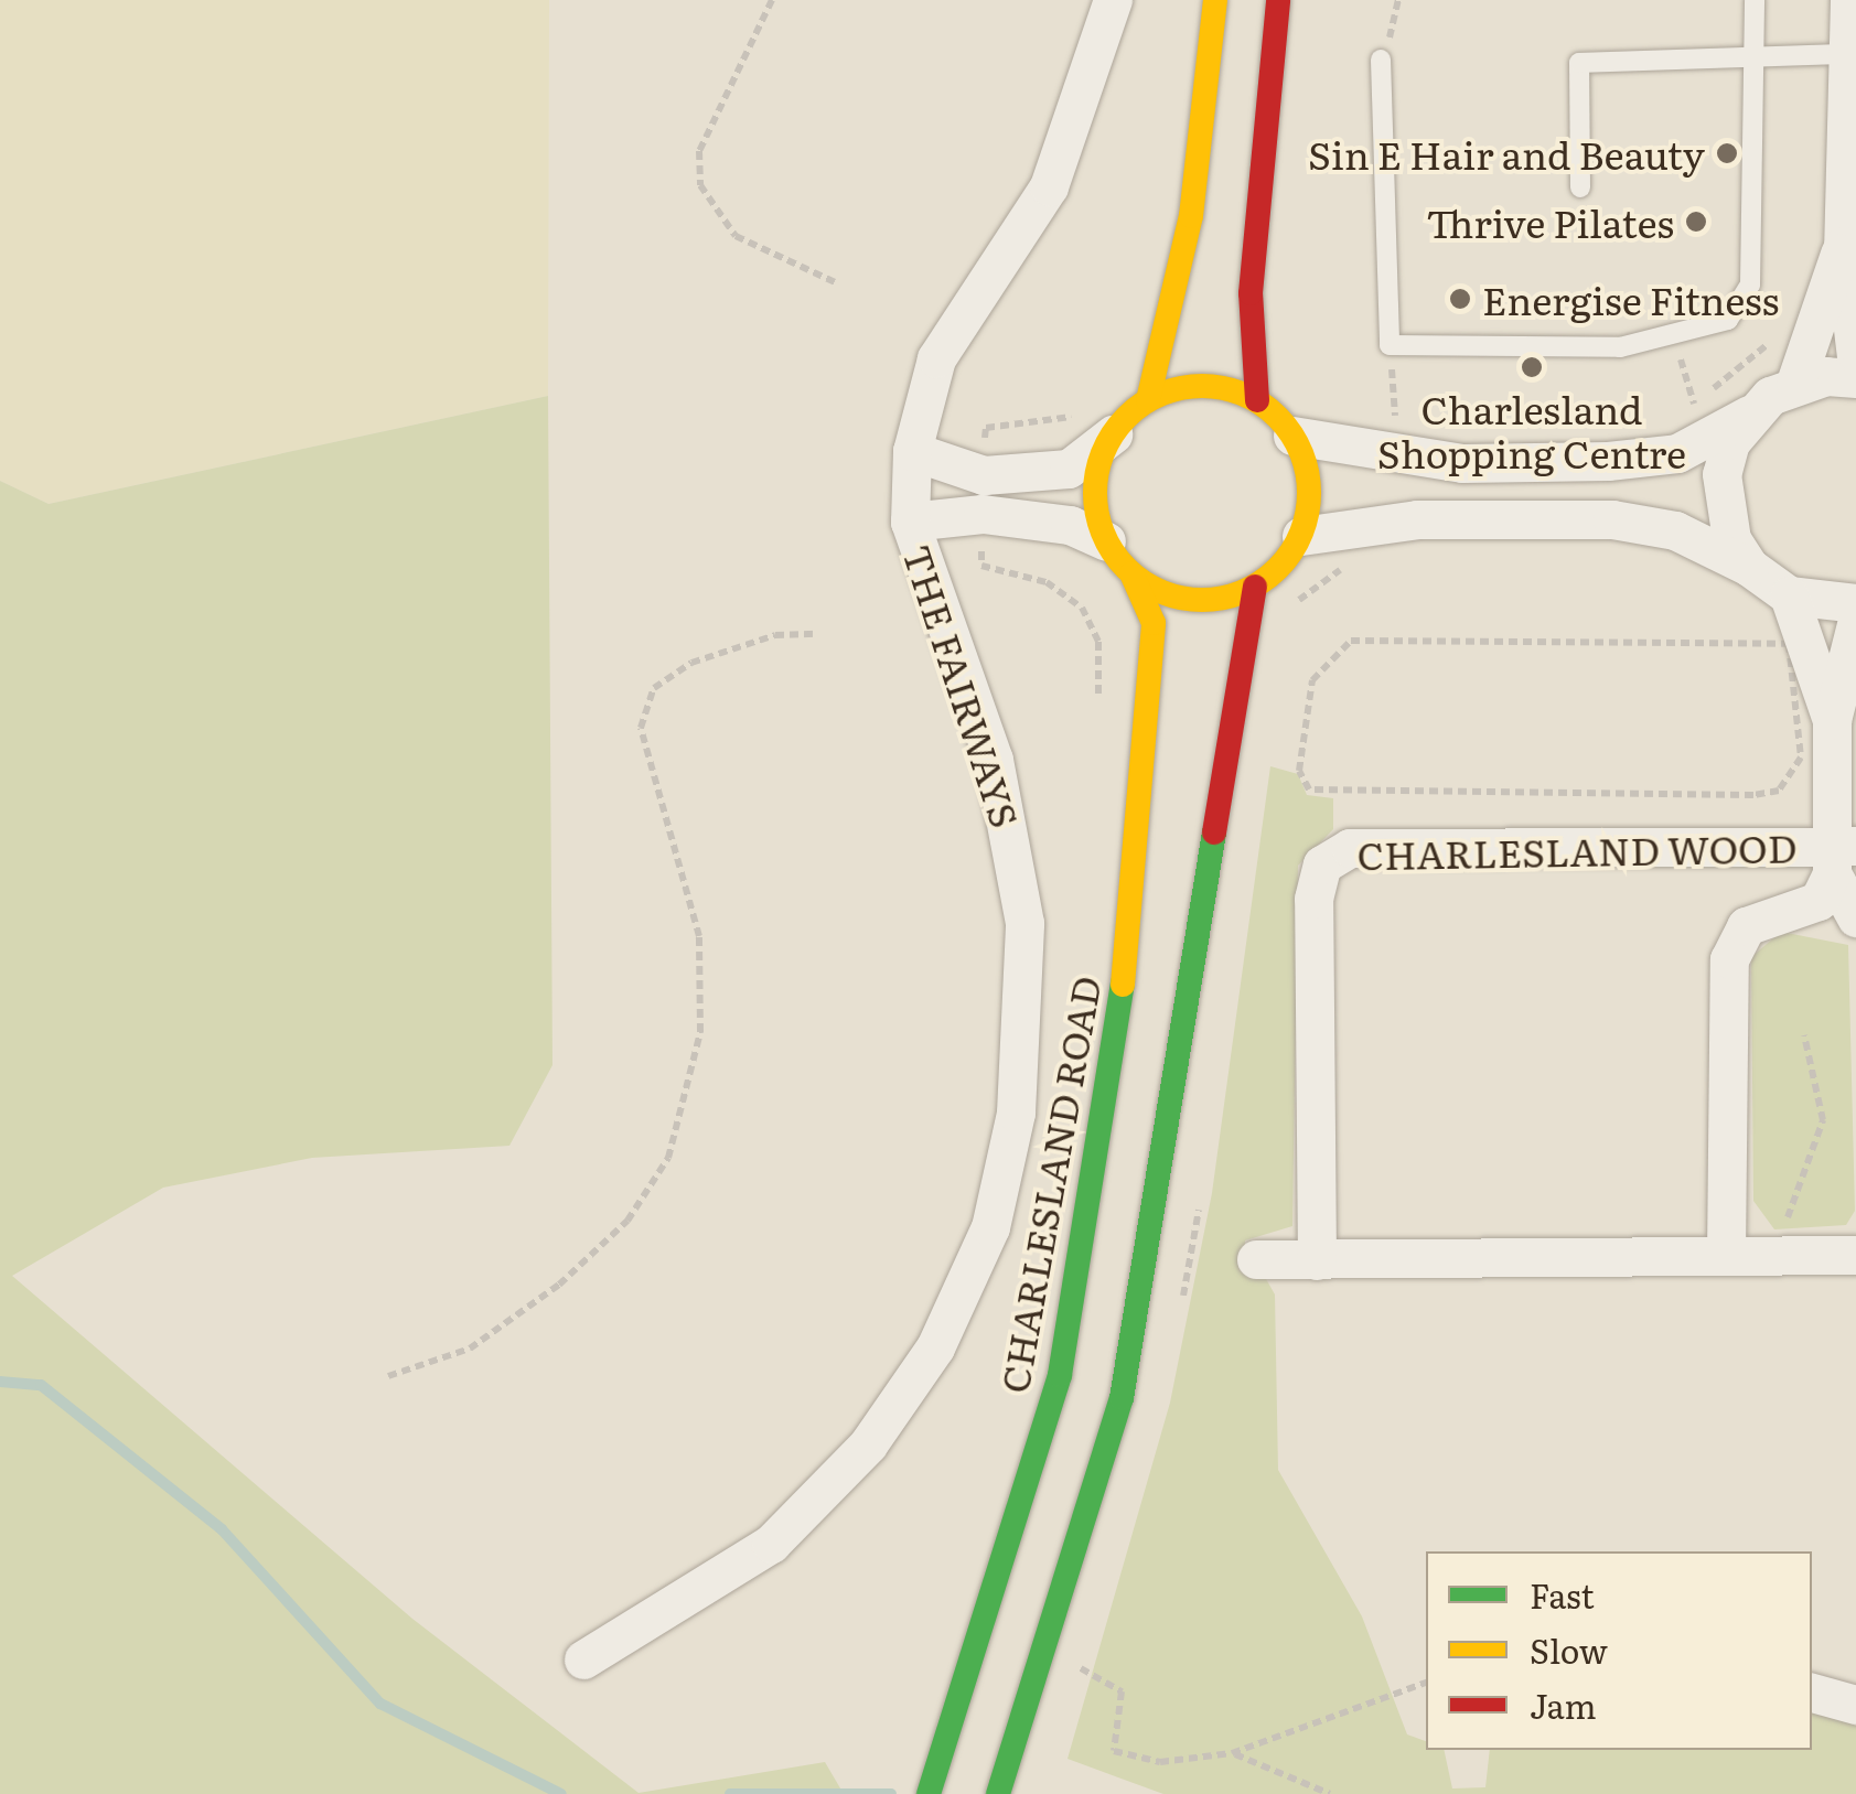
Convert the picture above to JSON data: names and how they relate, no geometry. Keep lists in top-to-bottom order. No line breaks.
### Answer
{"streets":{"main road":["CHARLESLAND ROAD"],"street":["THE FAIRWAYS","CHARLESLAND WOOD"]},"crossings":[["THE FAIRWAYS","CHARLESLAND ROAD"]],"places":["Sin E Hair and Beauty","Thrive Pilates","Energise Fitness","Charlesland Shopping Centre"],"legend":["Fast","Slow","Jam"]}
